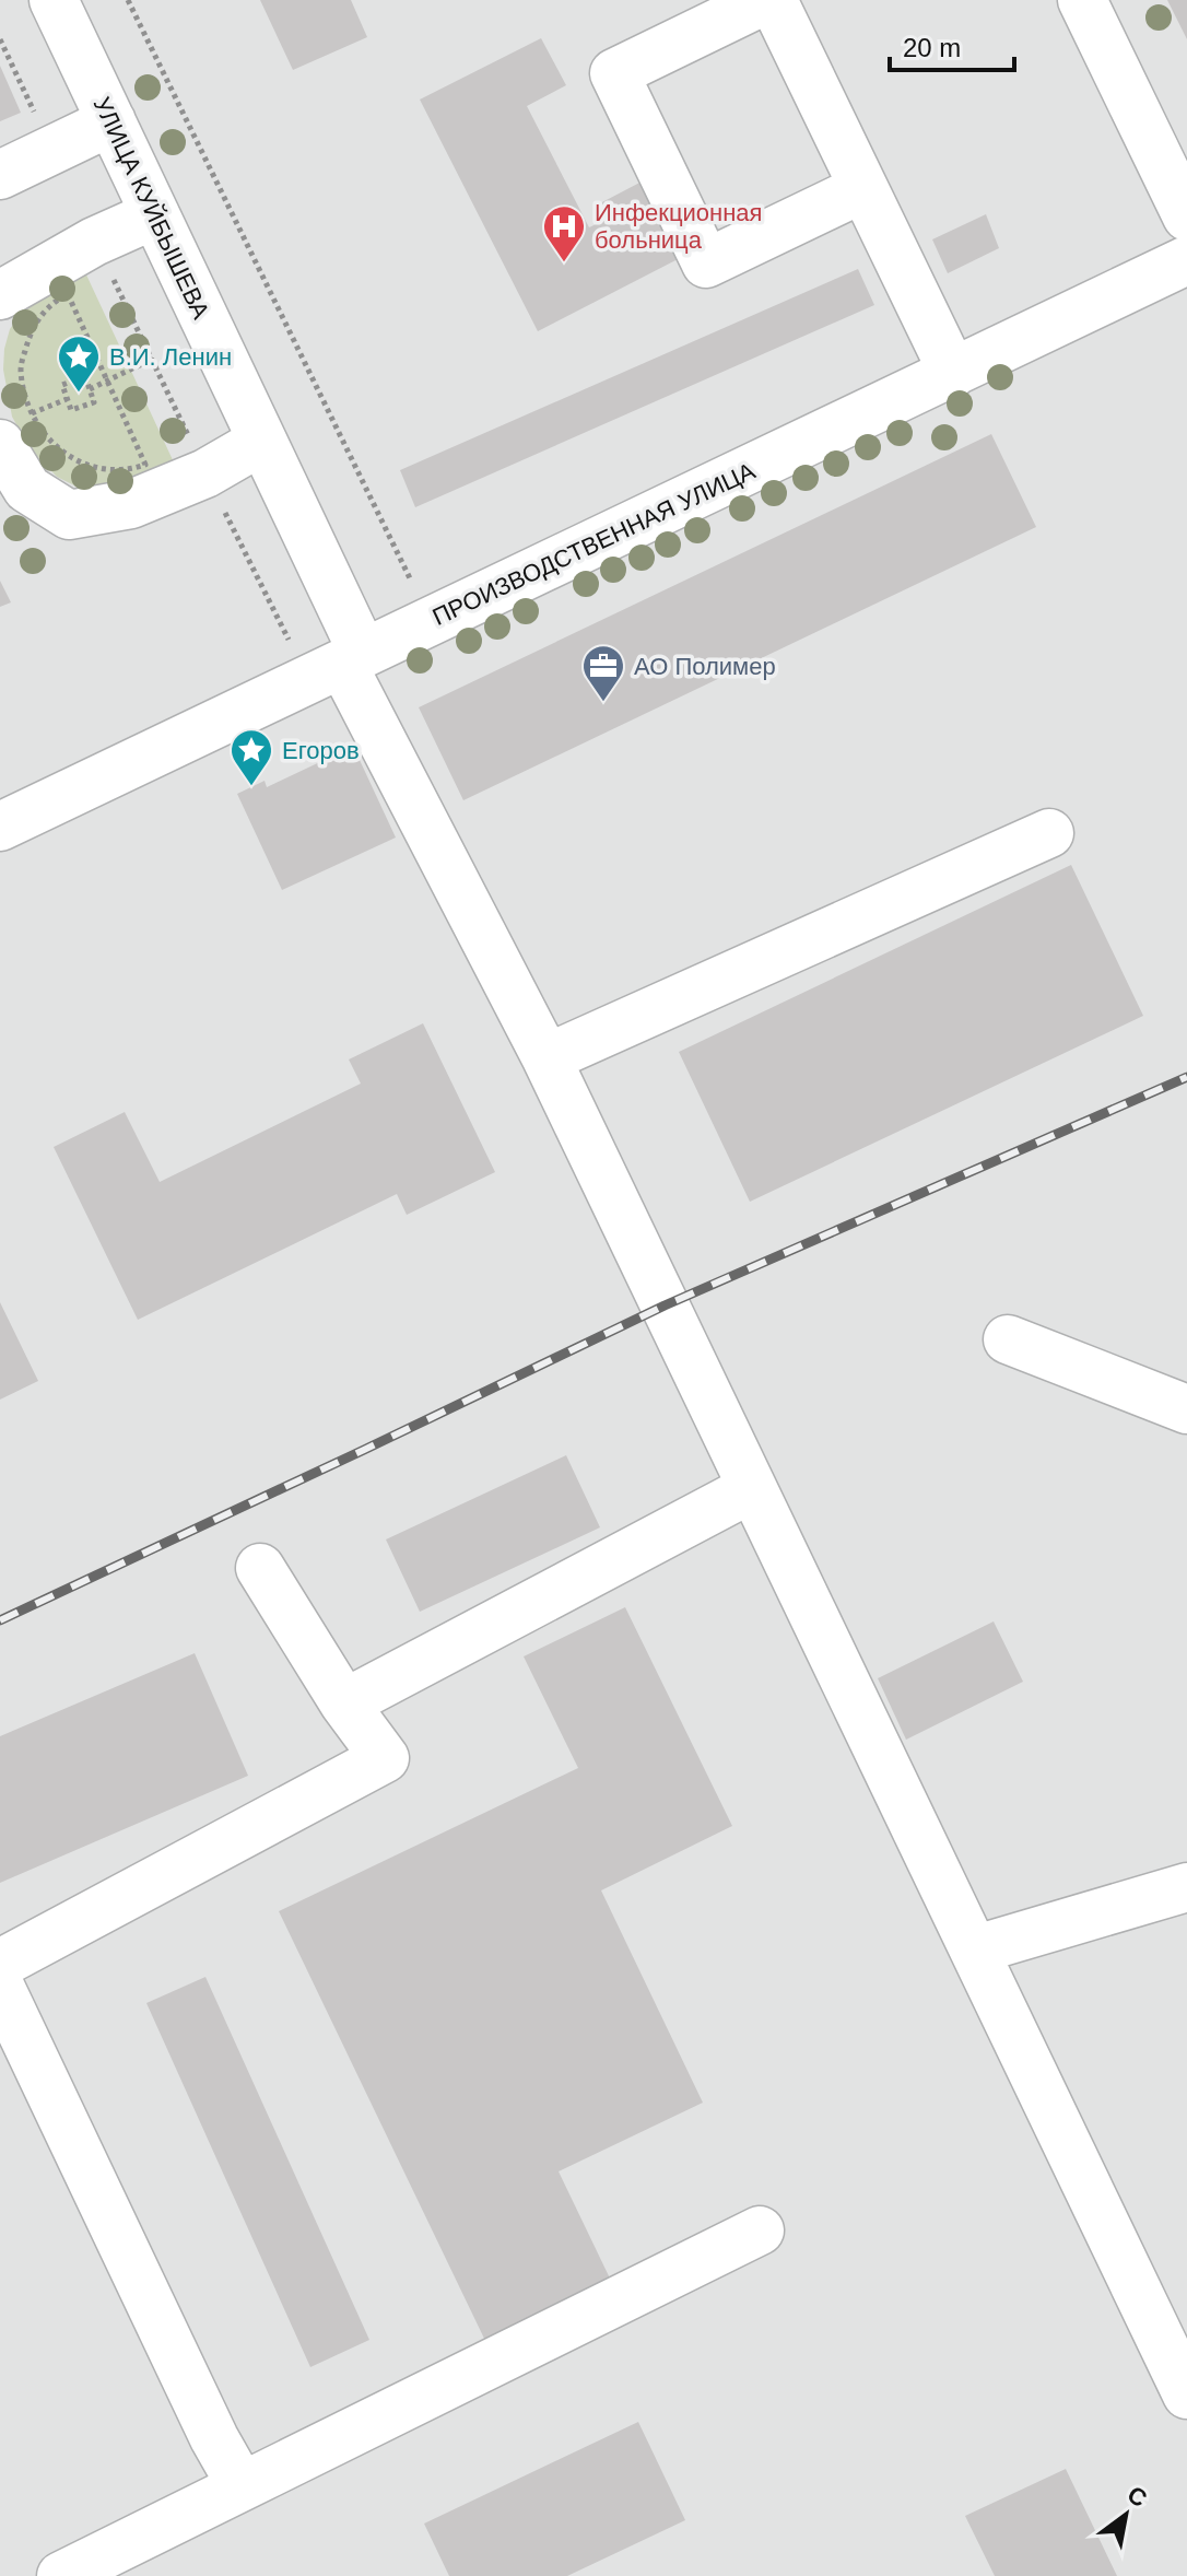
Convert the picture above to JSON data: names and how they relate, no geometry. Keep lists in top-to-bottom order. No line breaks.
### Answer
{"streets":{"street":["УЛИЦА КУЙБЫШЕВА","ПРОИЗВОДСТВЕННАЯ УЛИЦА"]},"crossings":[["УЛИЦА КУЙБЫШЕВА","ПРОИЗВОДСТВЕННАЯ УЛИЦА"]],"places":{"hospital":["Инфекционная больница"],"place":["В.И. Ленин","Егоров"],"office":["АО Полимер"]},"scale_bar":"20 m","north":"top right"}
